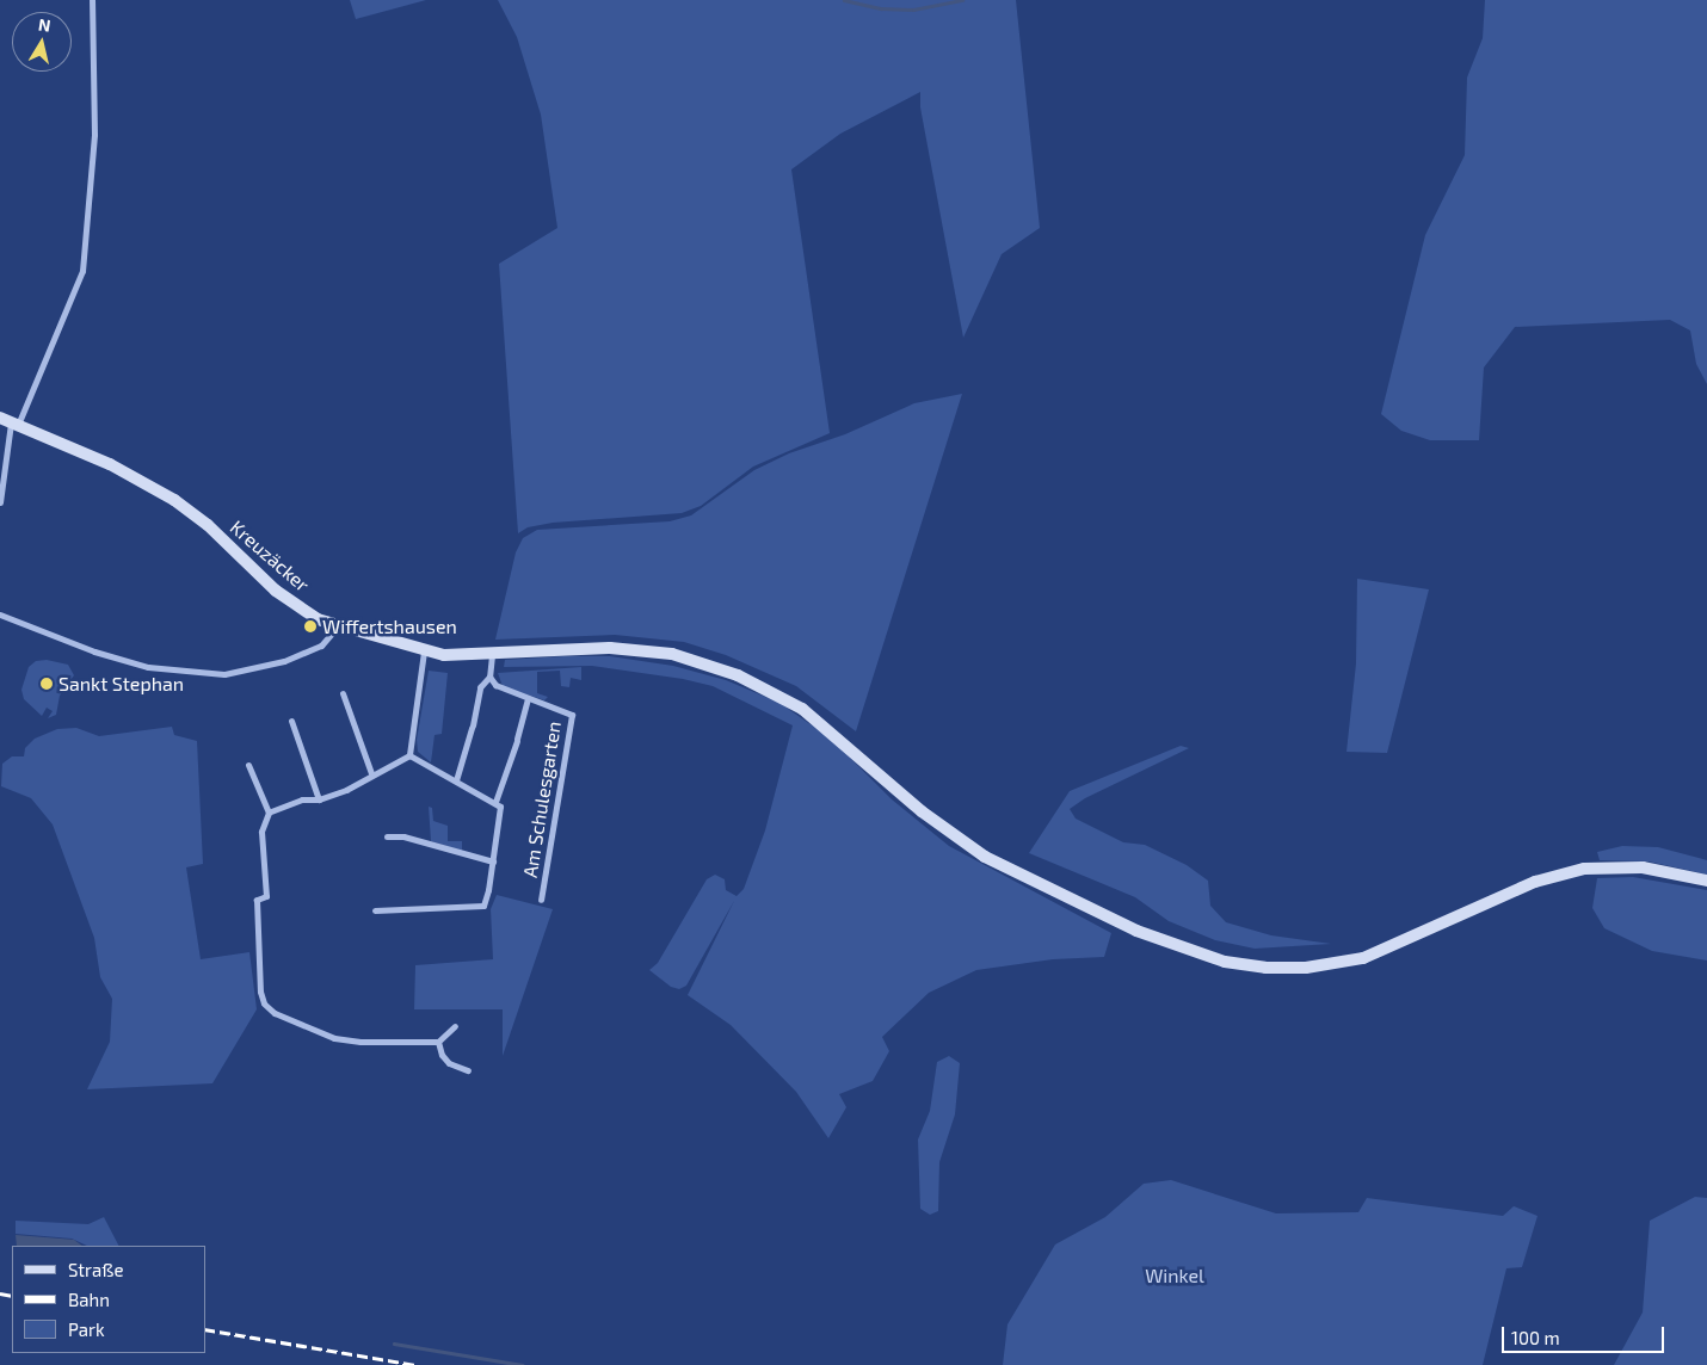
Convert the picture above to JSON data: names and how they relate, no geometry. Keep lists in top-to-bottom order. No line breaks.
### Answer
{"streets":{"street":["Kreuzäcker","Am Schulesgarten"]},"parks":["Winkel"],"places":["Wiffertshausen","Sankt Stephan"],"legend":["Straße","Bahn","Park"],"scale_bar":"100 m","north":"top"}
